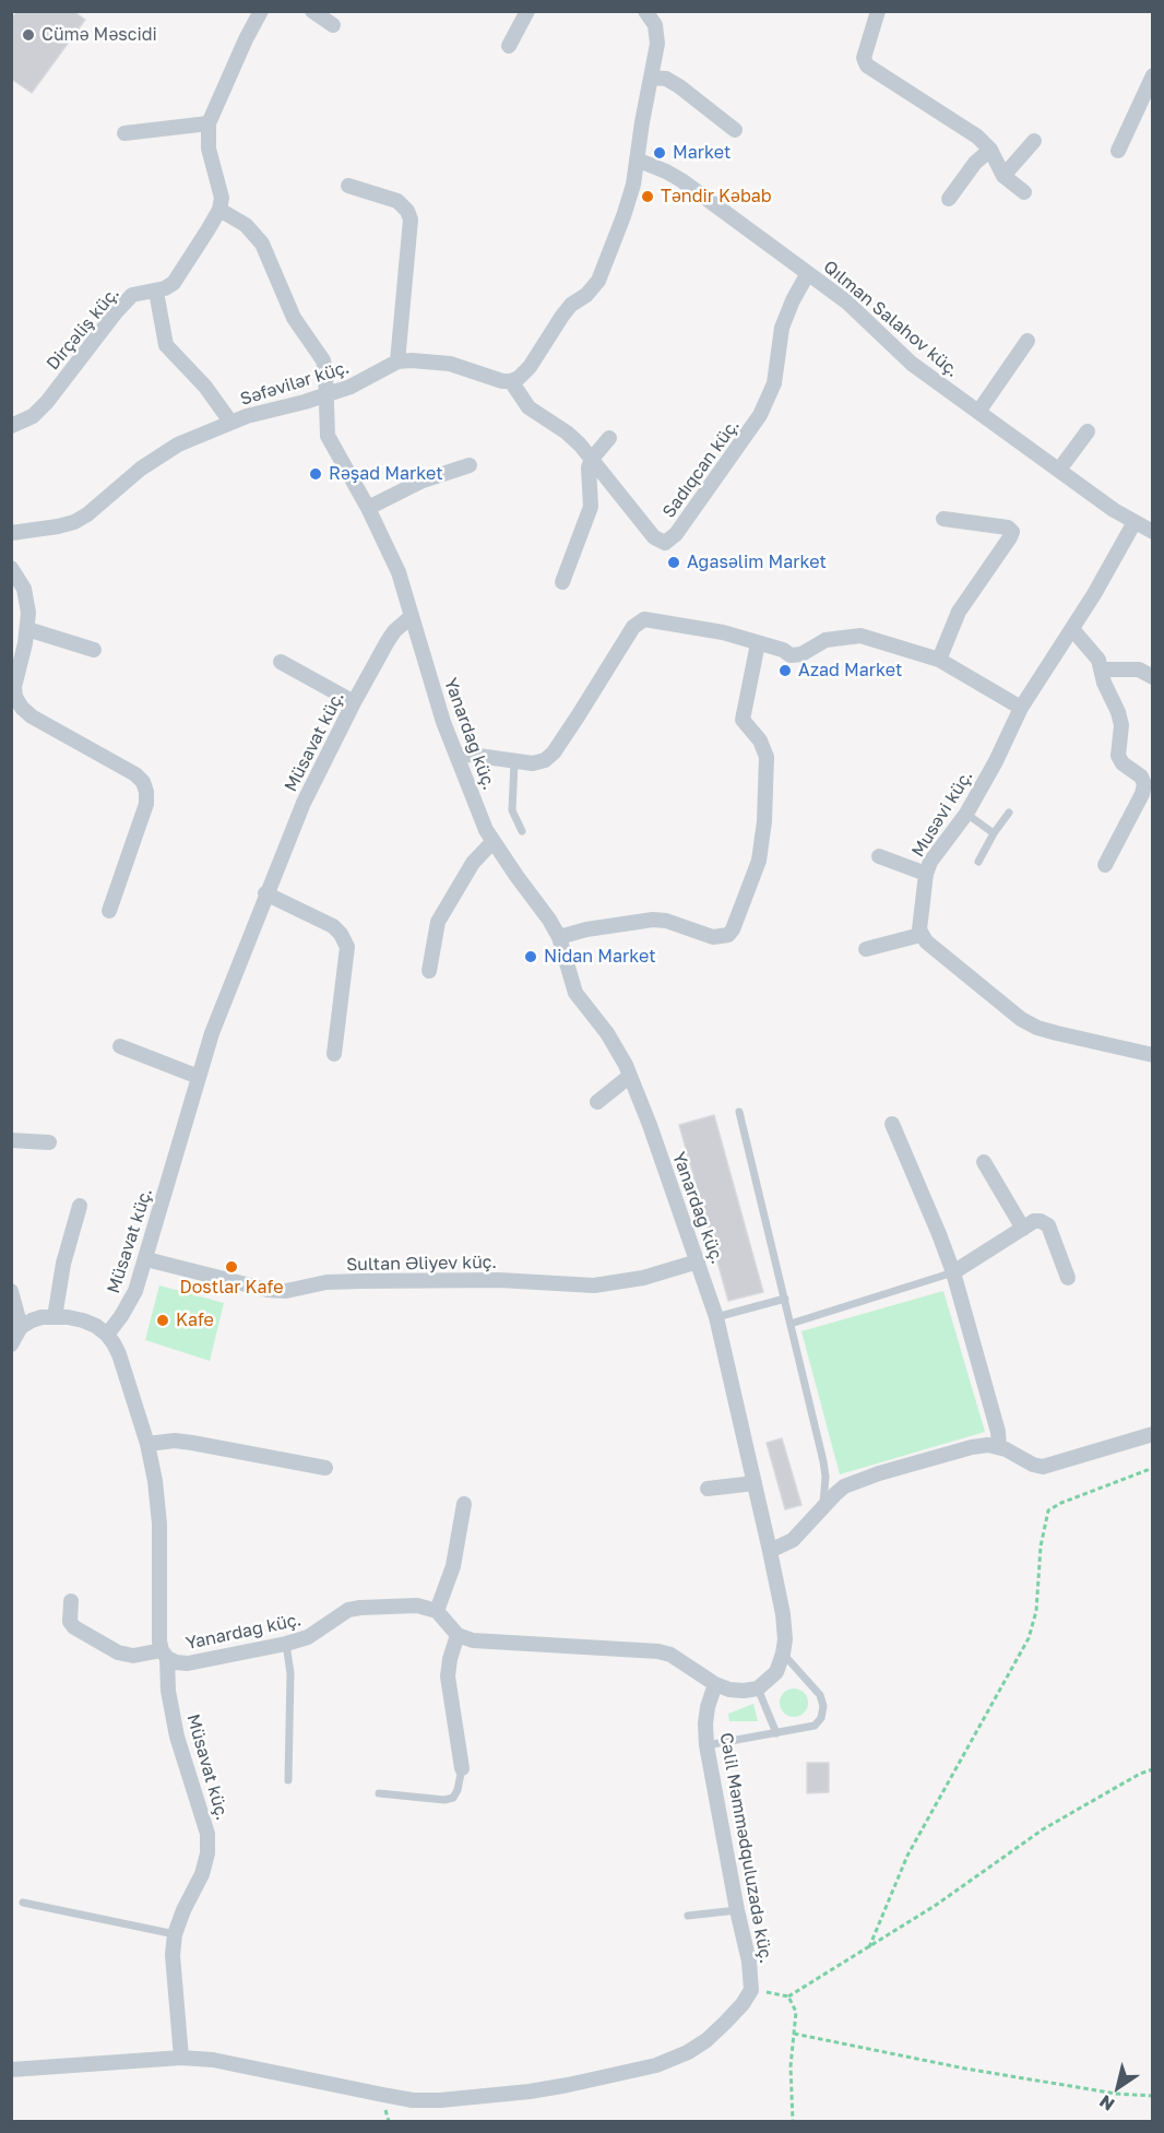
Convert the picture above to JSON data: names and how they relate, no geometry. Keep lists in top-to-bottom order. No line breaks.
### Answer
{"streets":{"street":["Qılman Salahov küç.","Dirçəliş küç.","Səfəvilər küç.","Sadıqcan küç.","Yanardağ küç.","Müsavat küç.","Musəvi küç.","Sultan Əliyev küç.","Cəlil Məmmədquluzadə küç."]},"crossings":[["Qılman Salahov küç.","Sadıqcan küç."],["Qılman Salahov küç.","Musəvi küç."],["Dirçəliş küç.","Yanardağ küç."],["Səfəvilər küç.","Yanardağ küç."],["Yanardağ küç.","Müsavat küç."],["Yanardağ küç.","Sultan Əliyev küç."],["Müsavat küç.","Sultan Əliyev küç."],["Müsavat küç.","Cəlil Məmmədquluzadə küç."]],"places":["Cümə Məscidi","Market","Təndir Kəbab","Rəşad Market","Ağasəlim Market","Azad Market","Nidan Market","Dostlar Kafe","Kafe"],"north":"bottom left"}
